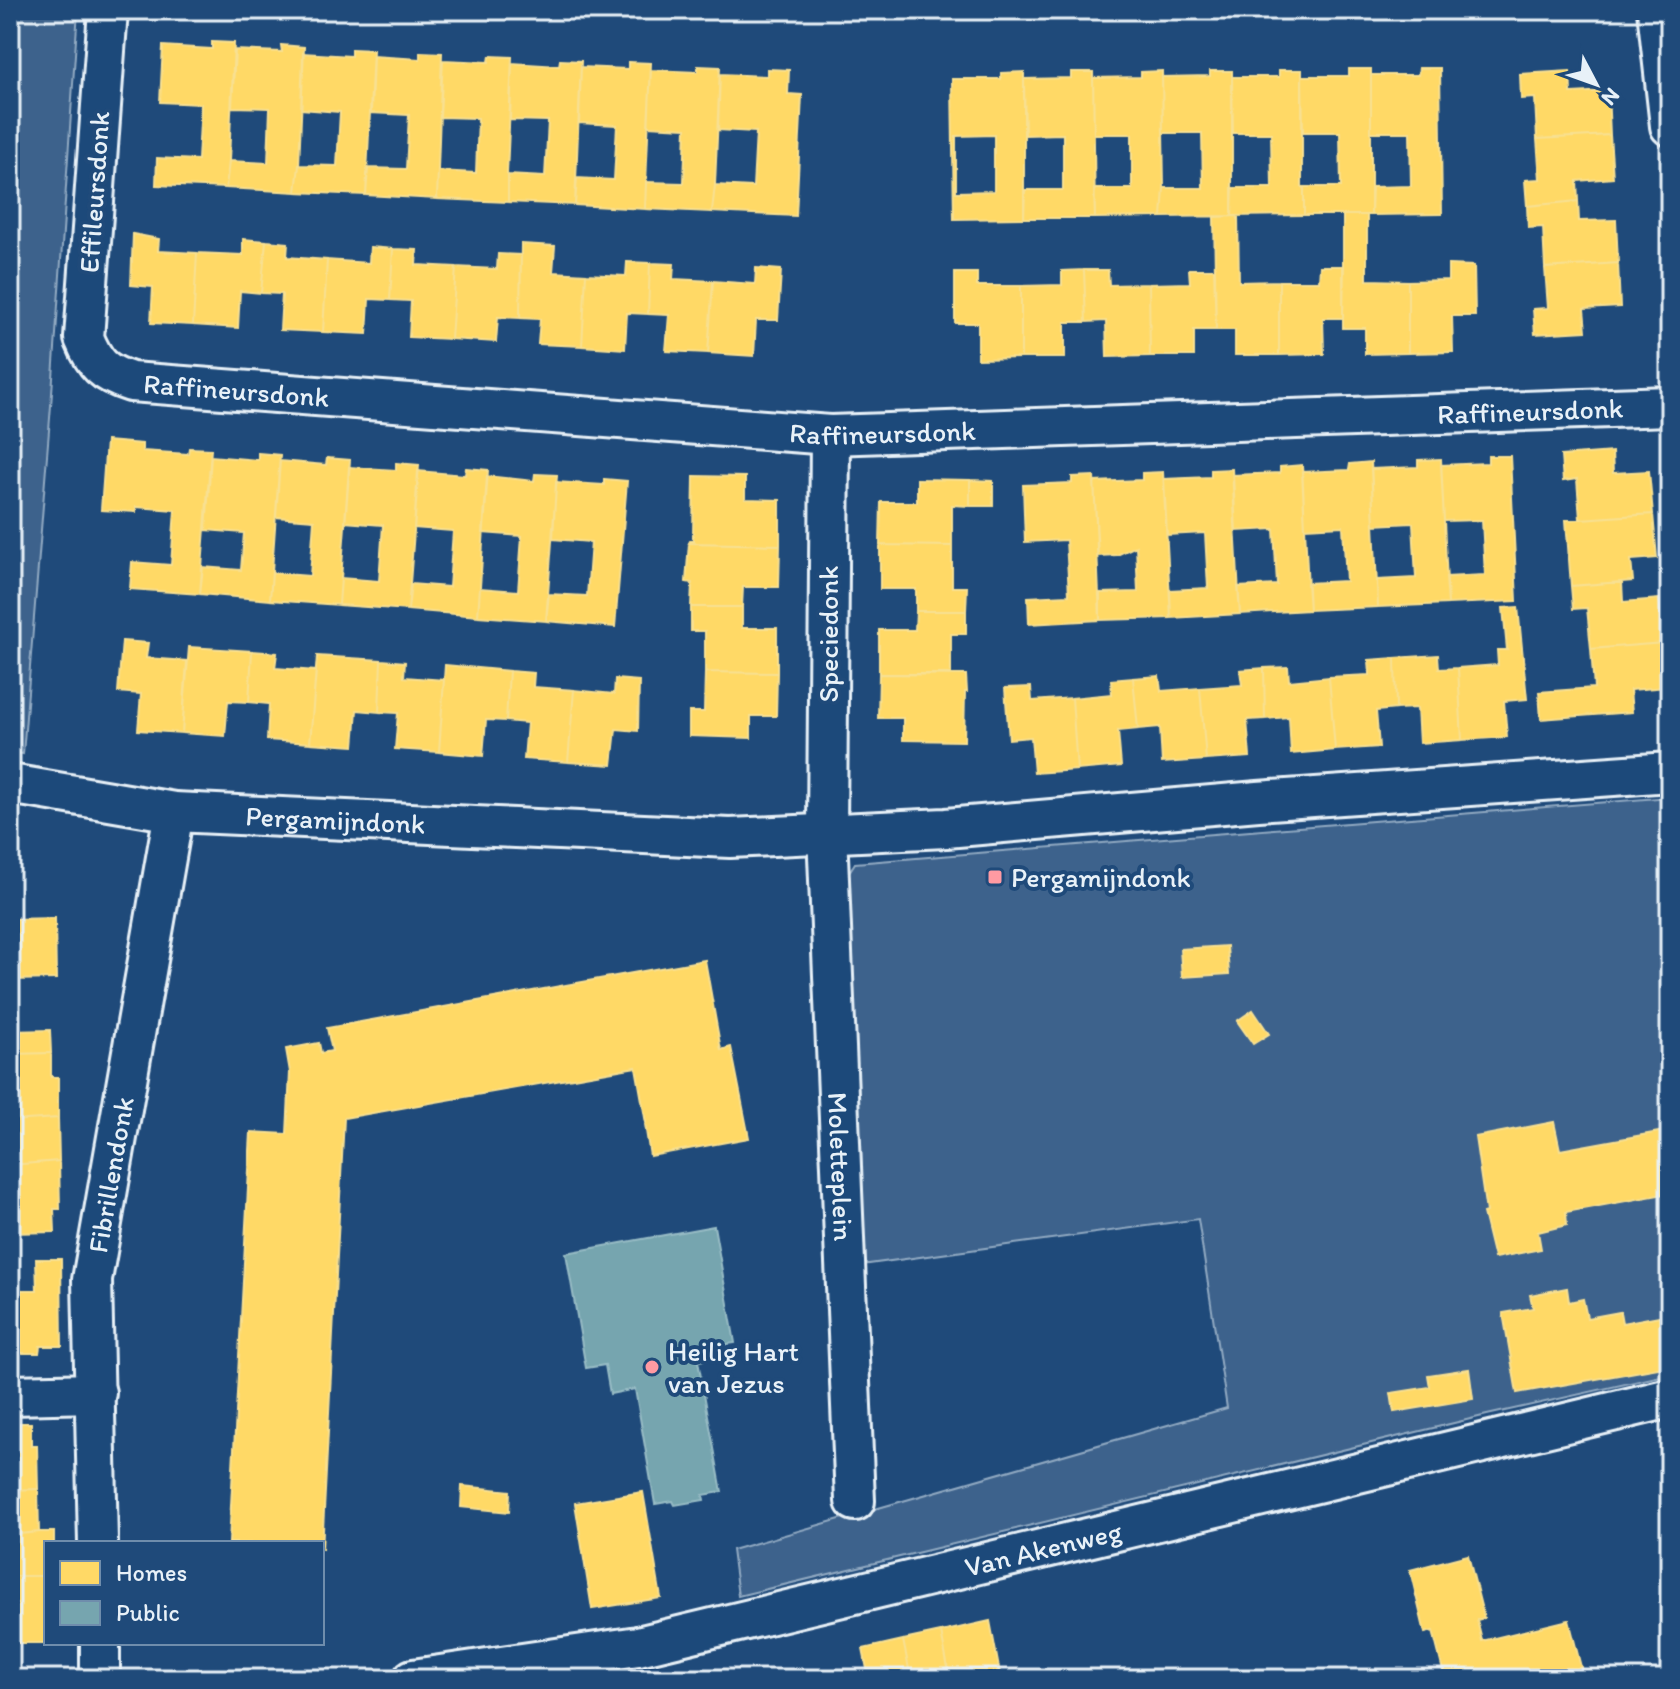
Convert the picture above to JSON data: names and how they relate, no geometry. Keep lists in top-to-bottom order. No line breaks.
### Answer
{"streets":{"street":["Effileursdonk","Raffineursdonk","Speciedonk","Pergamijndonk","Moletteplein","Fibrillendonk","Van Akenweg"]},"crossings":[["Effileursdonk","Raffineursdonk"],["Raffineursdonk","Speciedonk"],["Speciedonk","Pergamijndonk"],["Speciedonk","Moletteplein"],["Pergamijndonk","Moletteplein"],["Pergamijndonk","Fibrillendonk"]],"places":{"transit":["Pergamijndonk"],"other":["Heilig Hart van Jezus"]},"legend":["Homes","Public"],"north":"bottom right"}
